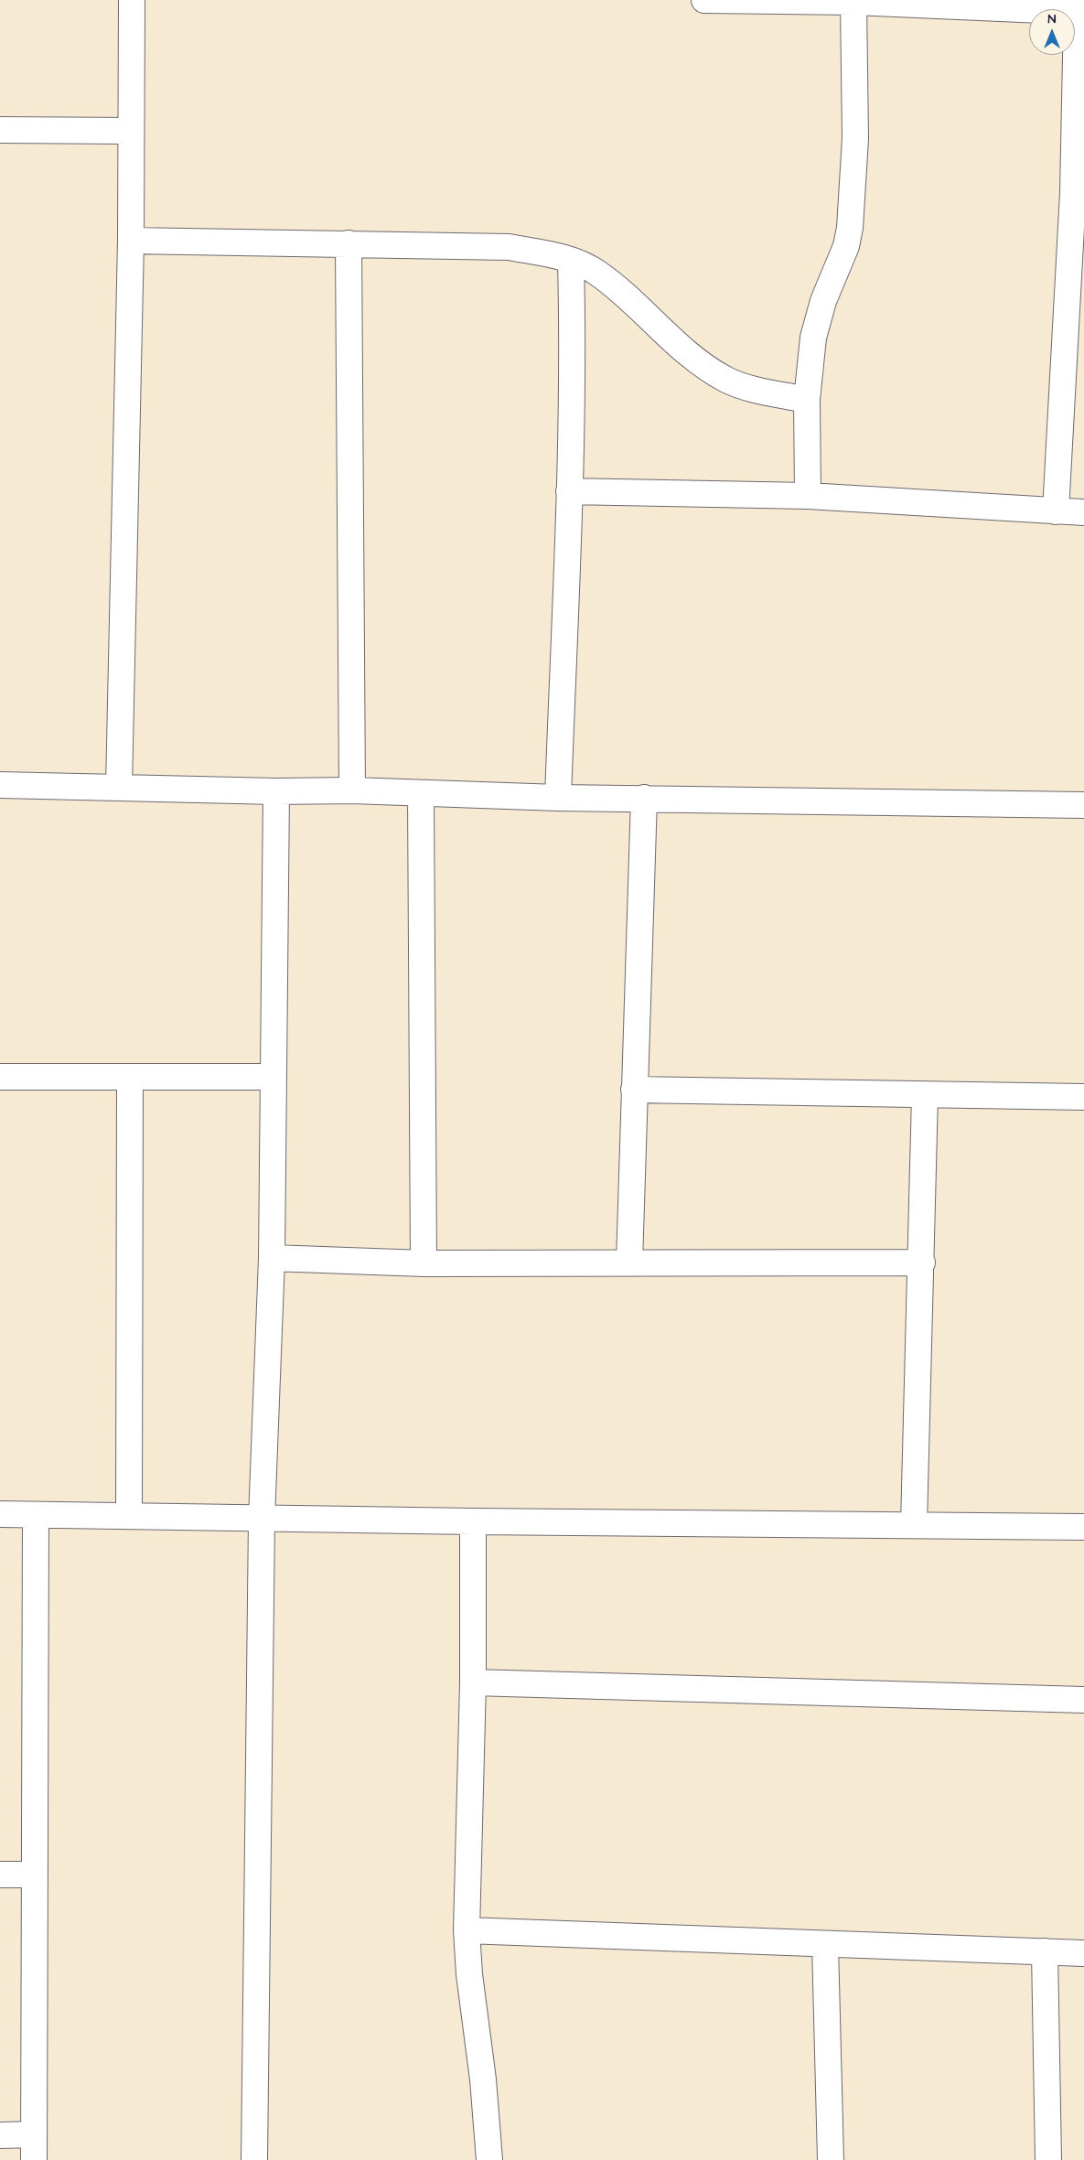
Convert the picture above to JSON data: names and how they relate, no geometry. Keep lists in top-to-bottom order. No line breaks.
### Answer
{"north":"top"}
